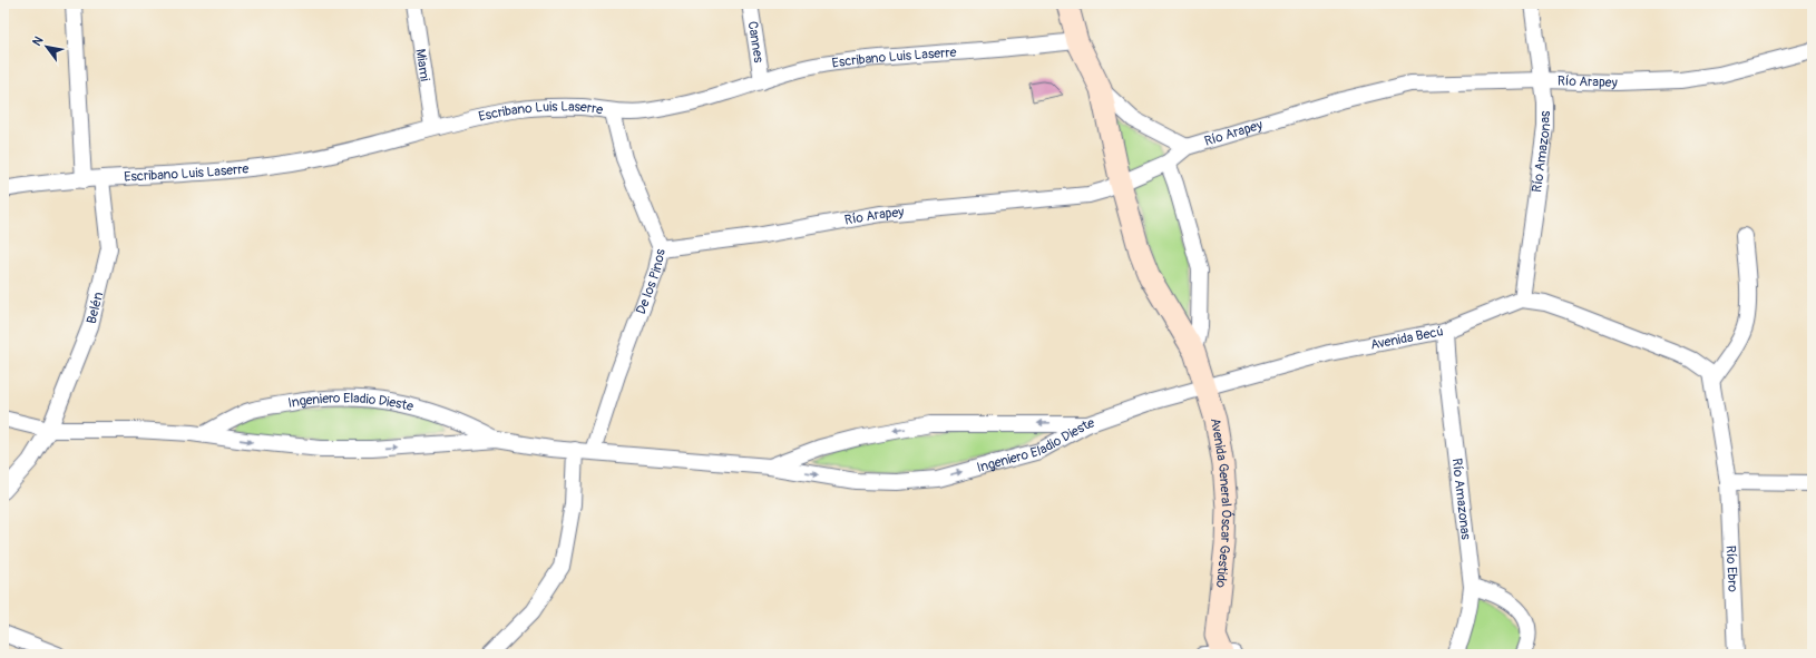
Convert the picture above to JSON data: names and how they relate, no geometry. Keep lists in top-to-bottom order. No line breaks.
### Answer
{"streets":{"street":["Cannes","Escribano Luis Laserre","Miami","Río Arapey","Río Amazonas","De los Pinos","Belén","Avenida Becú","Ingeniero Eladio Dieste","Avenida General Óscar Gestido","Río Ebro"]},"crossings":[["Cannes","Escribano Luis Laserre"],["Escribano Luis Laserre","Miami"],["Escribano Luis Laserre","De los Pinos"],["Escribano Luis Laserre","Belén"],["Escribano Luis Laserre","Avenida General Óscar Gestido"],["Río Arapey","Río Amazonas"],["Río Arapey","De los Pinos"],["Río Arapey","Avenida General Óscar Gestido"],["Río Amazonas","Avenida Becú"],["De los Pinos","Ingeniero Eladio Dieste"],["Belén","Ingeniero Eladio Dieste"],["Avenida Becú","Ingeniero Eladio Dieste"],["Avenida Becú","Avenida General Óscar Gestido"],["Avenida Becú","Río Ebro"]],"north":"top left"}
